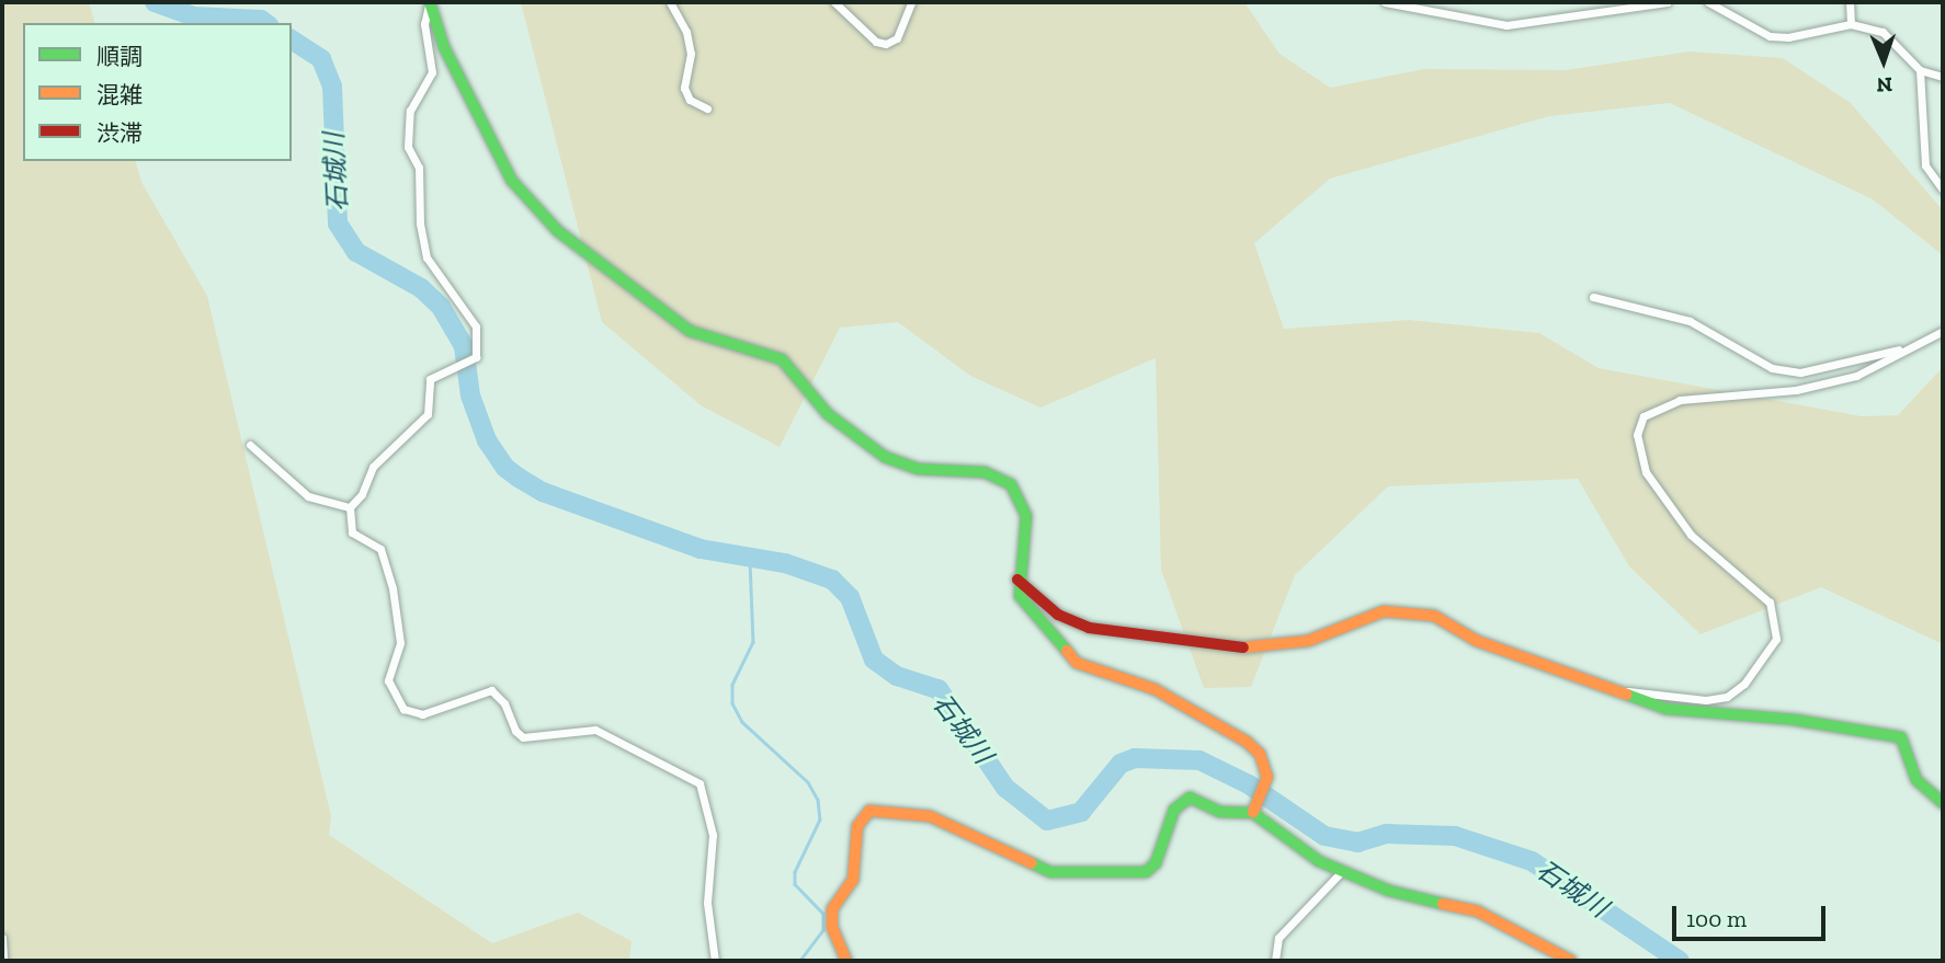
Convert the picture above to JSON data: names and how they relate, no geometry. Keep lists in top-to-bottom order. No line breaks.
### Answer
{"water":["石城川"],"legend":["順調","混雑","渋滞"],"scale_bar":"100 m","north":"bottom"}
